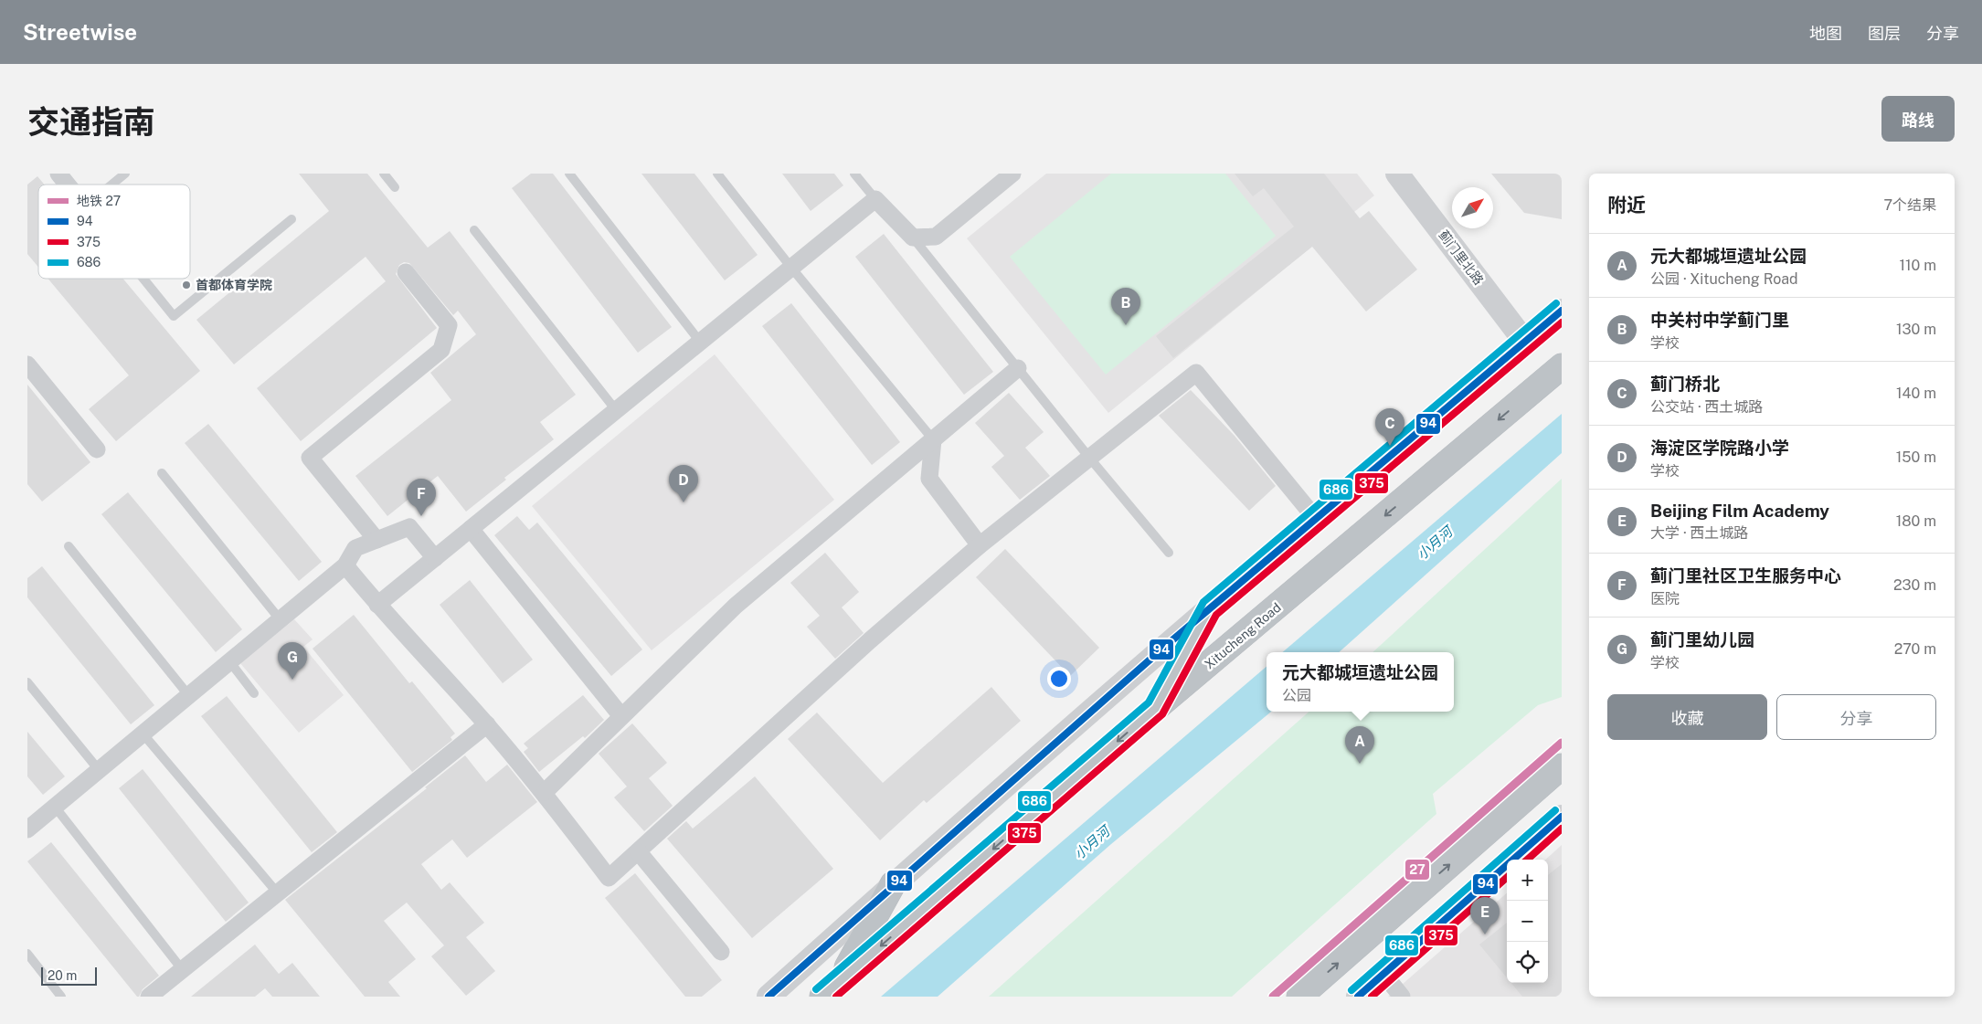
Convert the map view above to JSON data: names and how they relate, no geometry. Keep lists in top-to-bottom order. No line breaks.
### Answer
{"streets":{"highway":["Xitucheng Road"],"street":["蓟门里北路"]},"one_way":["Xitucheng Road"],"water":["小月河"],"places":["首都体育学院"],"lines":["transit line 686","transit line 94","transit line 375","metro line 27"],"legend":["地铁 27","94","375","686"],"scale_bar":"20 m","north":"top right","page":{"header":"Streetwise","nav":["地图","图层","分享"],"title":"交通指南","buttons":["路线",["收藏","分享"]],"heading":["附近","7个结果"],"list":[{"mark":"A","name":"元大都城垣遗址公园","note":"公园 · Xitucheng Road","value":"110 m"},{"mark":"B","name":"中关村中学蓟门里","note":"学校","value":"130 m"},{"mark":"C","name":"蓟门桥北","note":"公交站 · 西土城路","value":"140 m"},{"mark":"D","name":"海淀区学院路小学","note":"学校","value":"150 m"},{"mark":"E","name":"Beijing Film Academy","note":"大学 · 西土城路","value":"180 m"},{"mark":"F","name":"蓟门里社区卫生服务中心","note":"医院","value":"230 m"},{"mark":"G","name":"蓟门里幼儿园","note":"学校","value":"270 m"}],"pins":["B","C","D","F","G","A","E"],"popup":["元大都城垣遗址公园","公园"],"map_buttons":["+","−"],"scale":"20 m"}}
